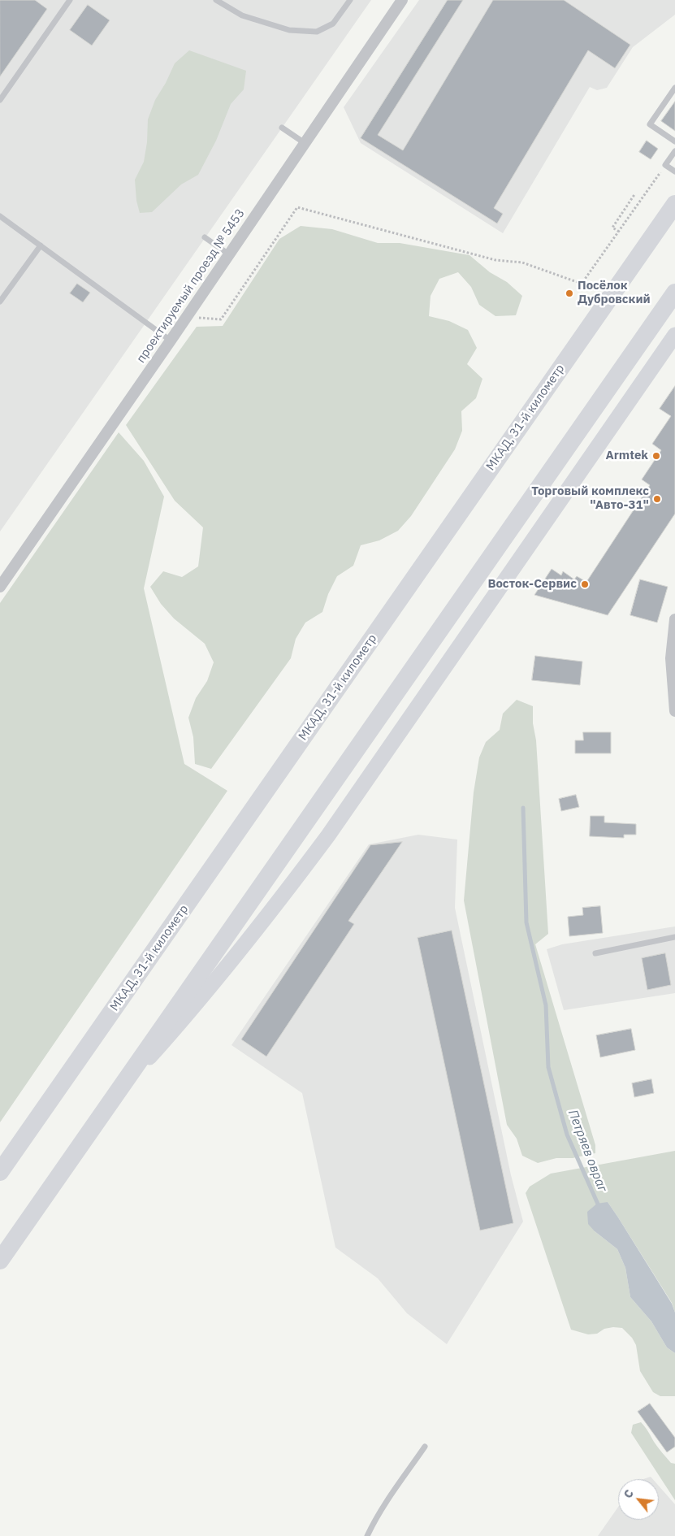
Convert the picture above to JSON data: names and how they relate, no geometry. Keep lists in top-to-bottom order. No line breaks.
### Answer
{"streets":{"highway":["МКАД, 31-й километр"],"street":["проектируемый проезд № 5453"]},"water":["Петряев овраг"],"places":["Посёлок Дубровский","Armtek","Торговый комплекс \"Авто-31\"","Восток-Сервис"],"north":"top left"}
